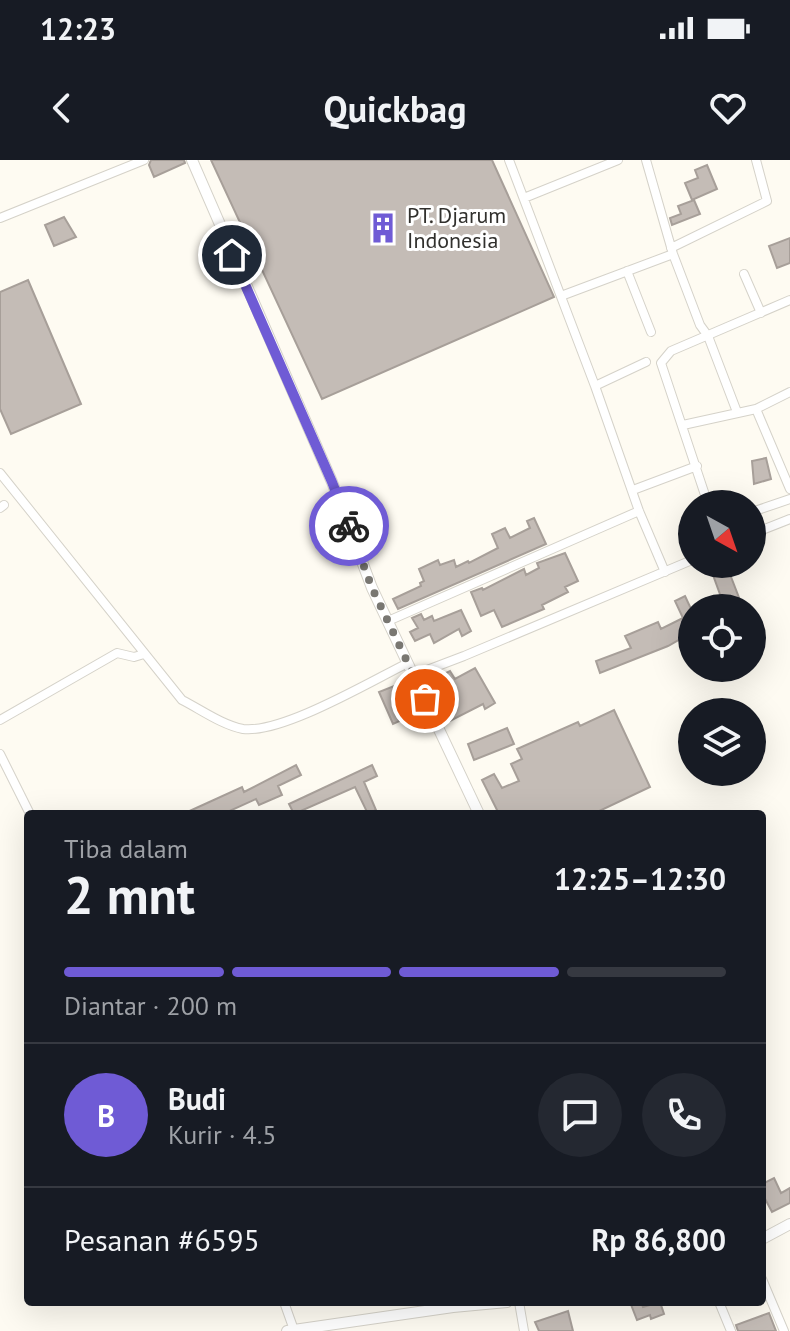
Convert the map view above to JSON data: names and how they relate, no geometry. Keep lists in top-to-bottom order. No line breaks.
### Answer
{"places":{"building":["PT. Djarum Indonesia"]},"north":"bottom right","page":{"status":"12:23","header":"Quickbag","heading":["2 mnt","Tiba dalam","12:25–12:30"],"panel":["Budi","Kurir · 4.5","Pesanan #6595","Rp 86,800"],"bar":"Diantar · 200 m","round":"B"}}
